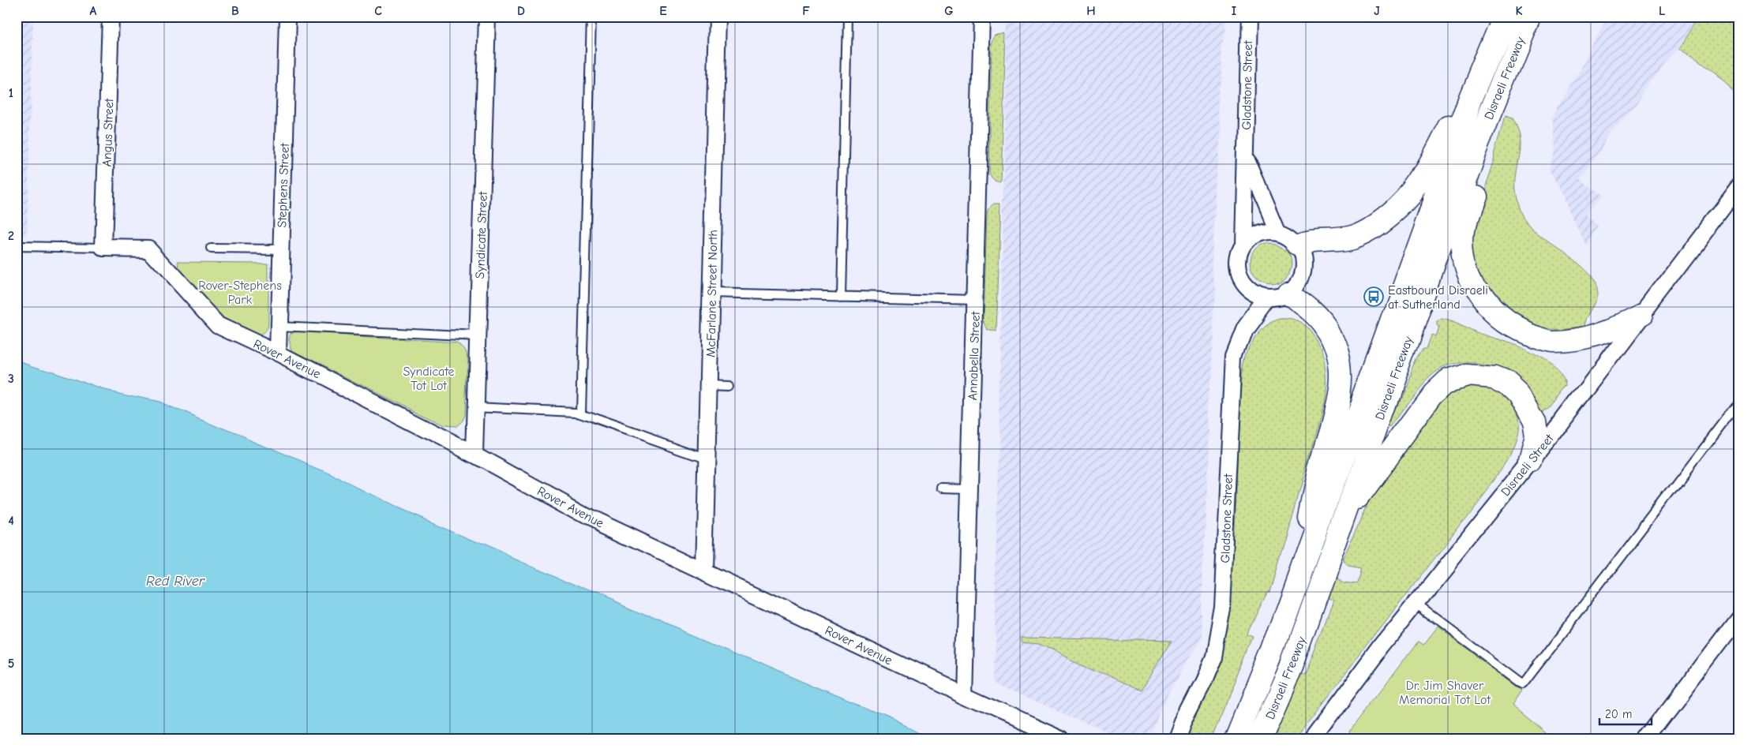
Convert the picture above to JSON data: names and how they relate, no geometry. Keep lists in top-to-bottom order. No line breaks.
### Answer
{"streets":{"main road":["Disraeli Freeway"],"street":["Gladstone Street","Angus Street","Stephens Street","Syndicate Street","McFarlane Street North","Annabella Street","Rover Avenue","Disraeli Street"]},"crossings":[["Angus Street","Rover Avenue"],["Stephens Street","Rover Avenue"],["Syndicate Street","Rover Avenue"],["McFarlane Street North","Rover Avenue"],["Annabella Street","Rover Avenue"]],"water":["Red River"],"parks":["Rover-Stephens Park","Syndicate Tot Lot","Dr. Jim Shaver Memorial Tot Lot"],"places":{"bus stop":["Eastbound Disraeli at Sutherland"]},"scale_bar":"20 m","grid":{"columns":["A","B","C","D","E","F","G","H","I","J","K","L"],"rows":["1","2","3","4","5"]}}
